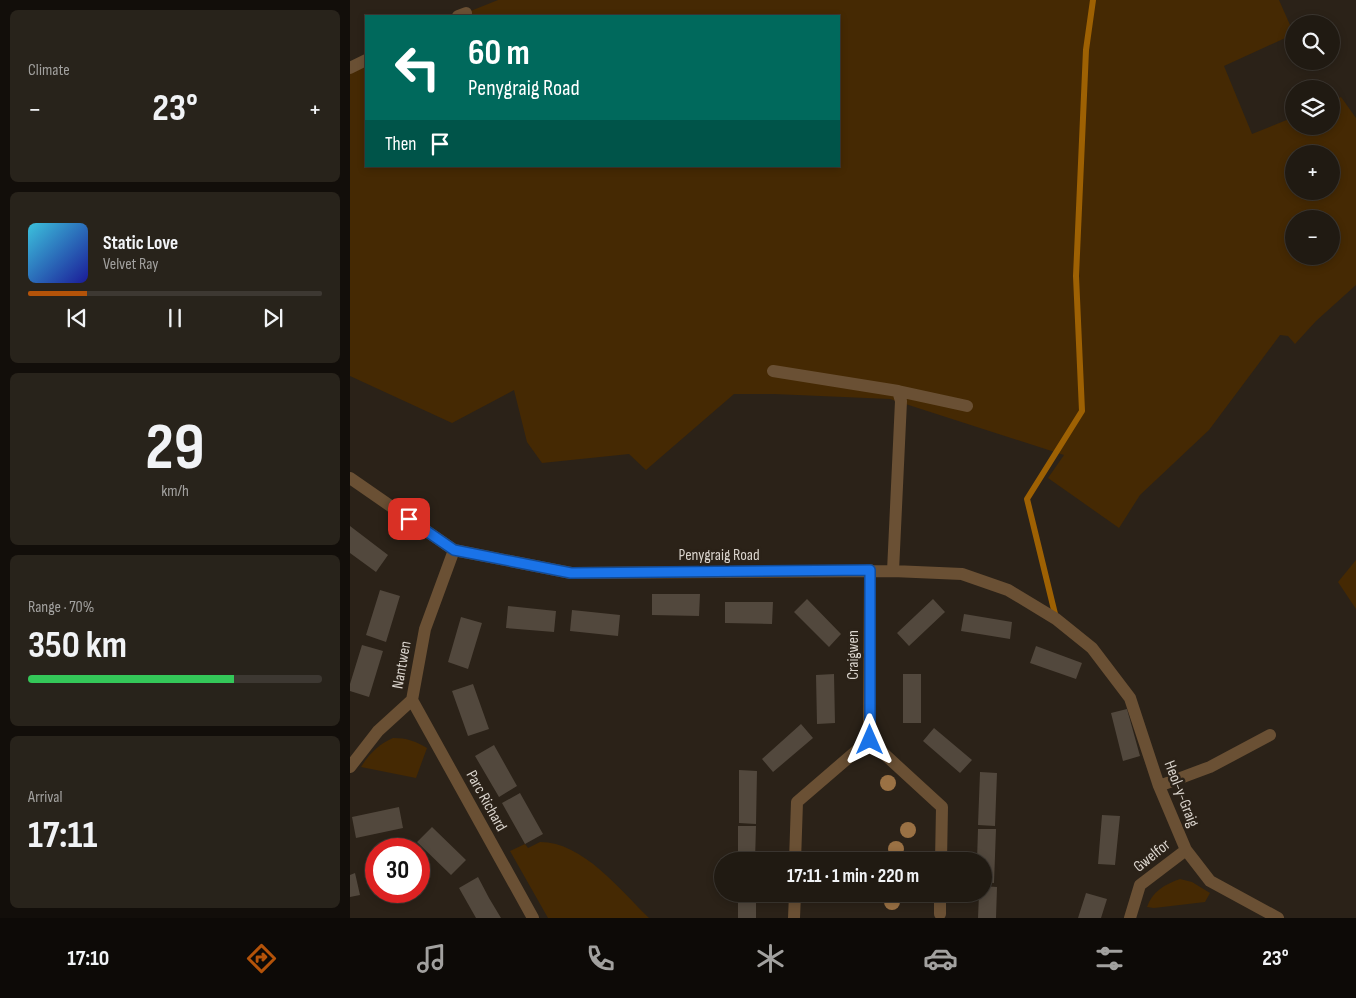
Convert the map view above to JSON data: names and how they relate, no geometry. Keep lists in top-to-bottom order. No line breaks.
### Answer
{"streets":{"street":["Penygraig Road","Craigwen","Nantwen","Heol-y-Graig","Parc Richard","Gwelfor"]},"crossings":[["Penygraig Road","Craigwen"],["Penygraig Road","Nantwen"],["Penygraig Road","Heol-y-Graig"],["Nantwen","Parc Richard"],["Heol-y-Graig","Gwelfor"]],"page":{"tile":["Climate",["29","km/h"],["Range · 70%","350 km"],["Arrival","17:11"]],"map_buttons":["+","−"],"turn":["60 m","Penygraig Road"],"heat":["−","23°","+"],"then":"Then","song":["Static Love","Velvet Ray"],"limit":"30","trip":"17:11 · 1 min · 220 m","tabs":["17:10","23°"]}}
